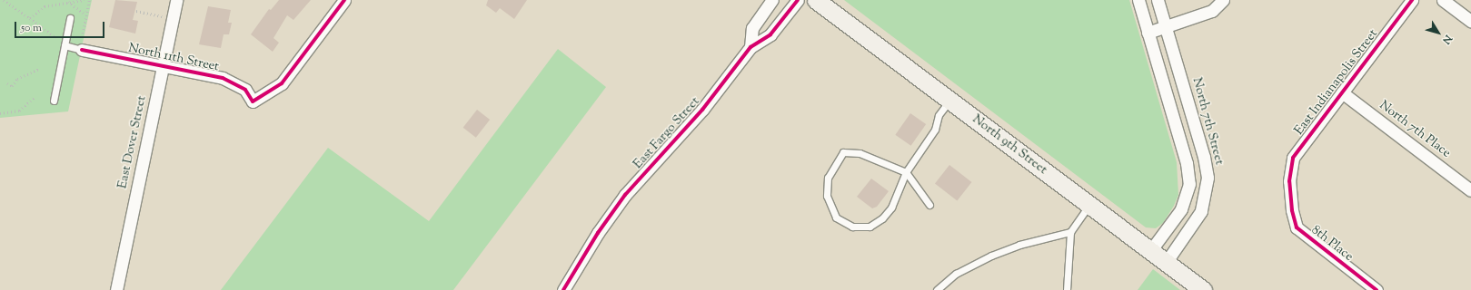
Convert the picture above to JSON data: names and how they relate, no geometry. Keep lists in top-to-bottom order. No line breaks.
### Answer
{"streets":{"main road":["North 9th Street"],"street":["North 11th Street","East Indianapolis Street","North 7th Street","North 7th Place","East Fargo Street","East Dover Street","8th Place"]},"crossings":[["North 11th Street","East Dover Street"],["East Indianapolis Street","North 7th Place"],["East Indianapolis Street","8th Place"],["North 7th Street","North 9th Street"]],"scale_bar":"50 m","north":"bottom right"}
